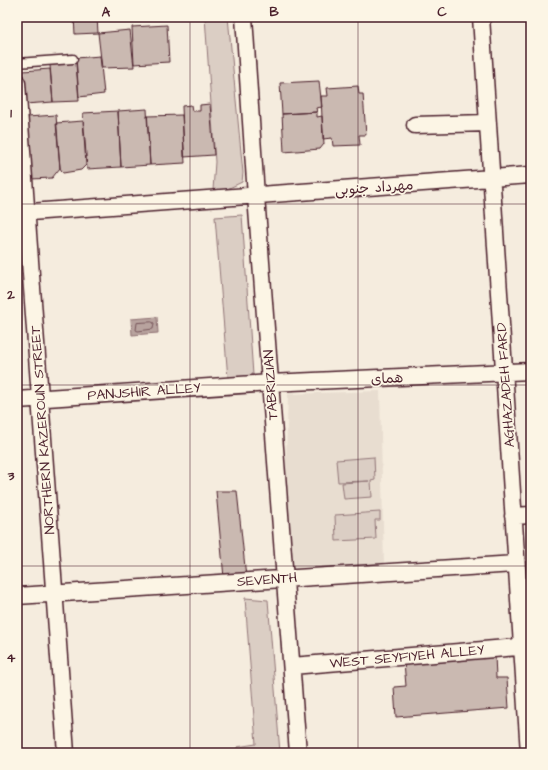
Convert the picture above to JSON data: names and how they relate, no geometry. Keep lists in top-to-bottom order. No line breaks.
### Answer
{"streets":{"street":["مهرداد جنوبی","همای","TABRIZIAN","AGHAZADEH FARD","PANJSHIR ALLEY","NORTHERN KAZEROUN STREET","SEVENTH","WEST SEYFIYEH ALLEY"]},"crossings":[["مهرداد جنوبی","TABRIZIAN"],["مهرداد جنوبی","AGHAZADEH FARD"],["مهرداد جنوبی","NORTHERN KAZEROUN STREET"],["همای","TABRIZIAN"],["همای","AGHAZADEH FARD"],["همای","PANJSHIR ALLEY"],["TABRIZIAN","PANJSHIR ALLEY"],["TABRIZIAN","SEVENTH"],["TABRIZIAN","WEST SEYFIYEH ALLEY"],["AGHAZADEH FARD","SEVENTH"],["AGHAZADEH FARD","WEST SEYFIYEH ALLEY"],["PANJSHIR ALLEY","NORTHERN KAZEROUN STREET"],["NORTHERN KAZEROUN STREET","SEVENTH"]],"grid":{"columns":["A","B","C"],"rows":["1","2","3","4"]}}
